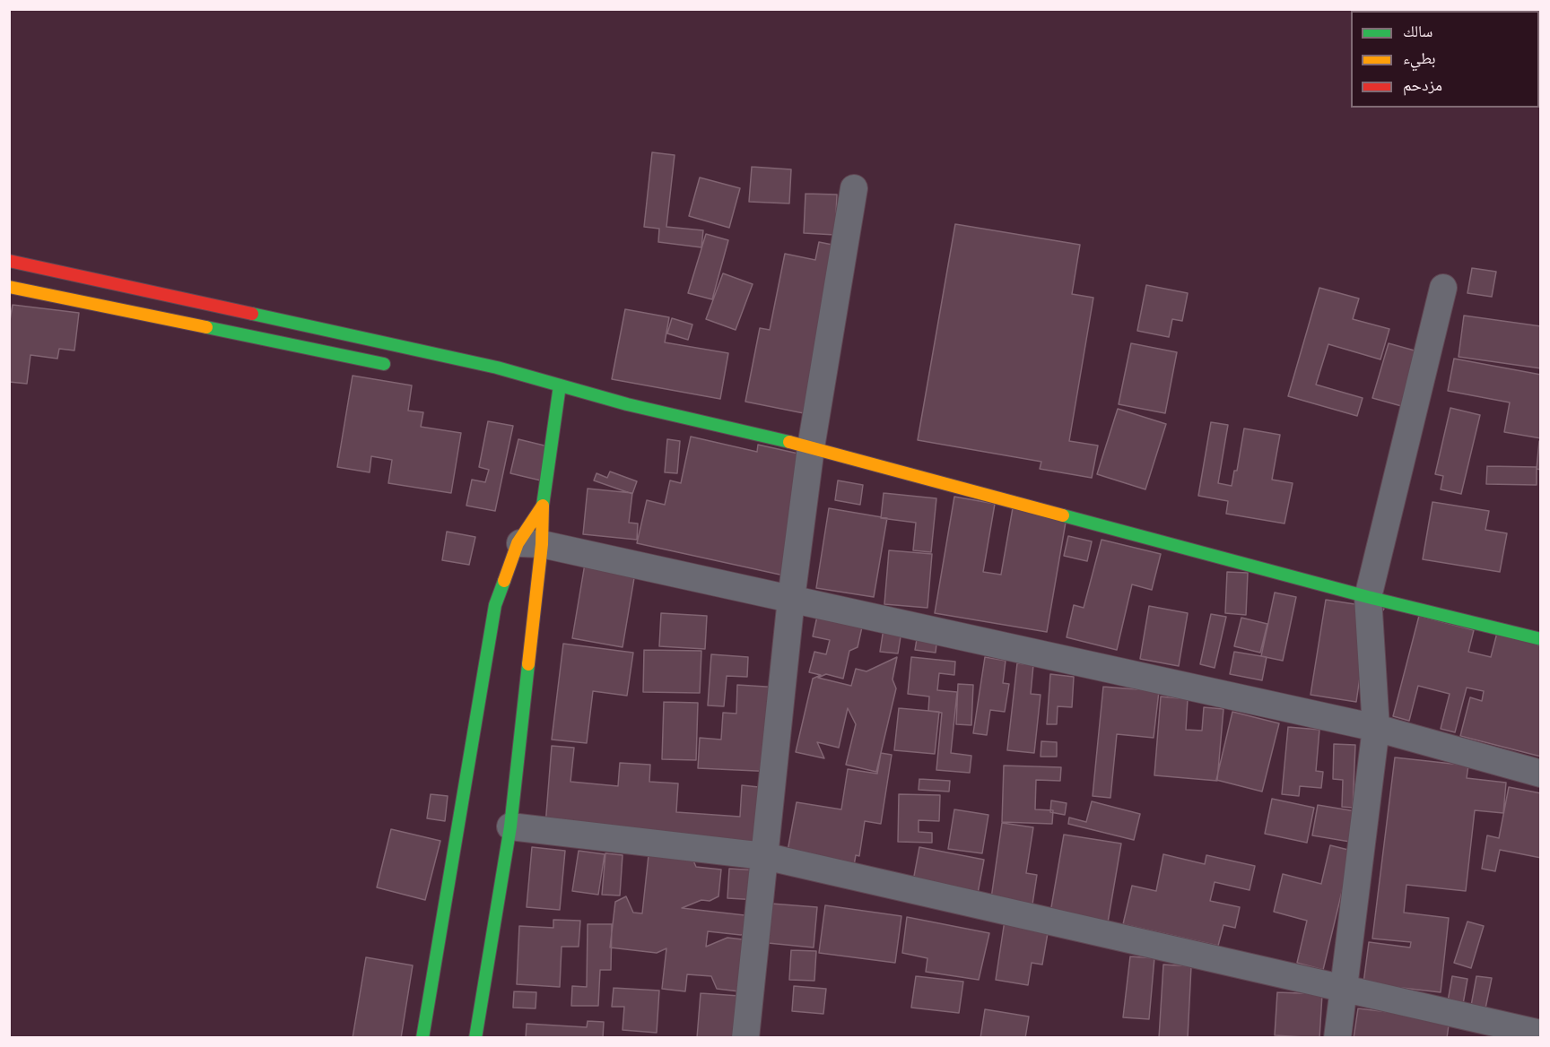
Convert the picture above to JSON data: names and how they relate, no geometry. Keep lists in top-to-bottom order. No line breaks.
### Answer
{"legend":["سالك","بطيء","مزدحم"]}
